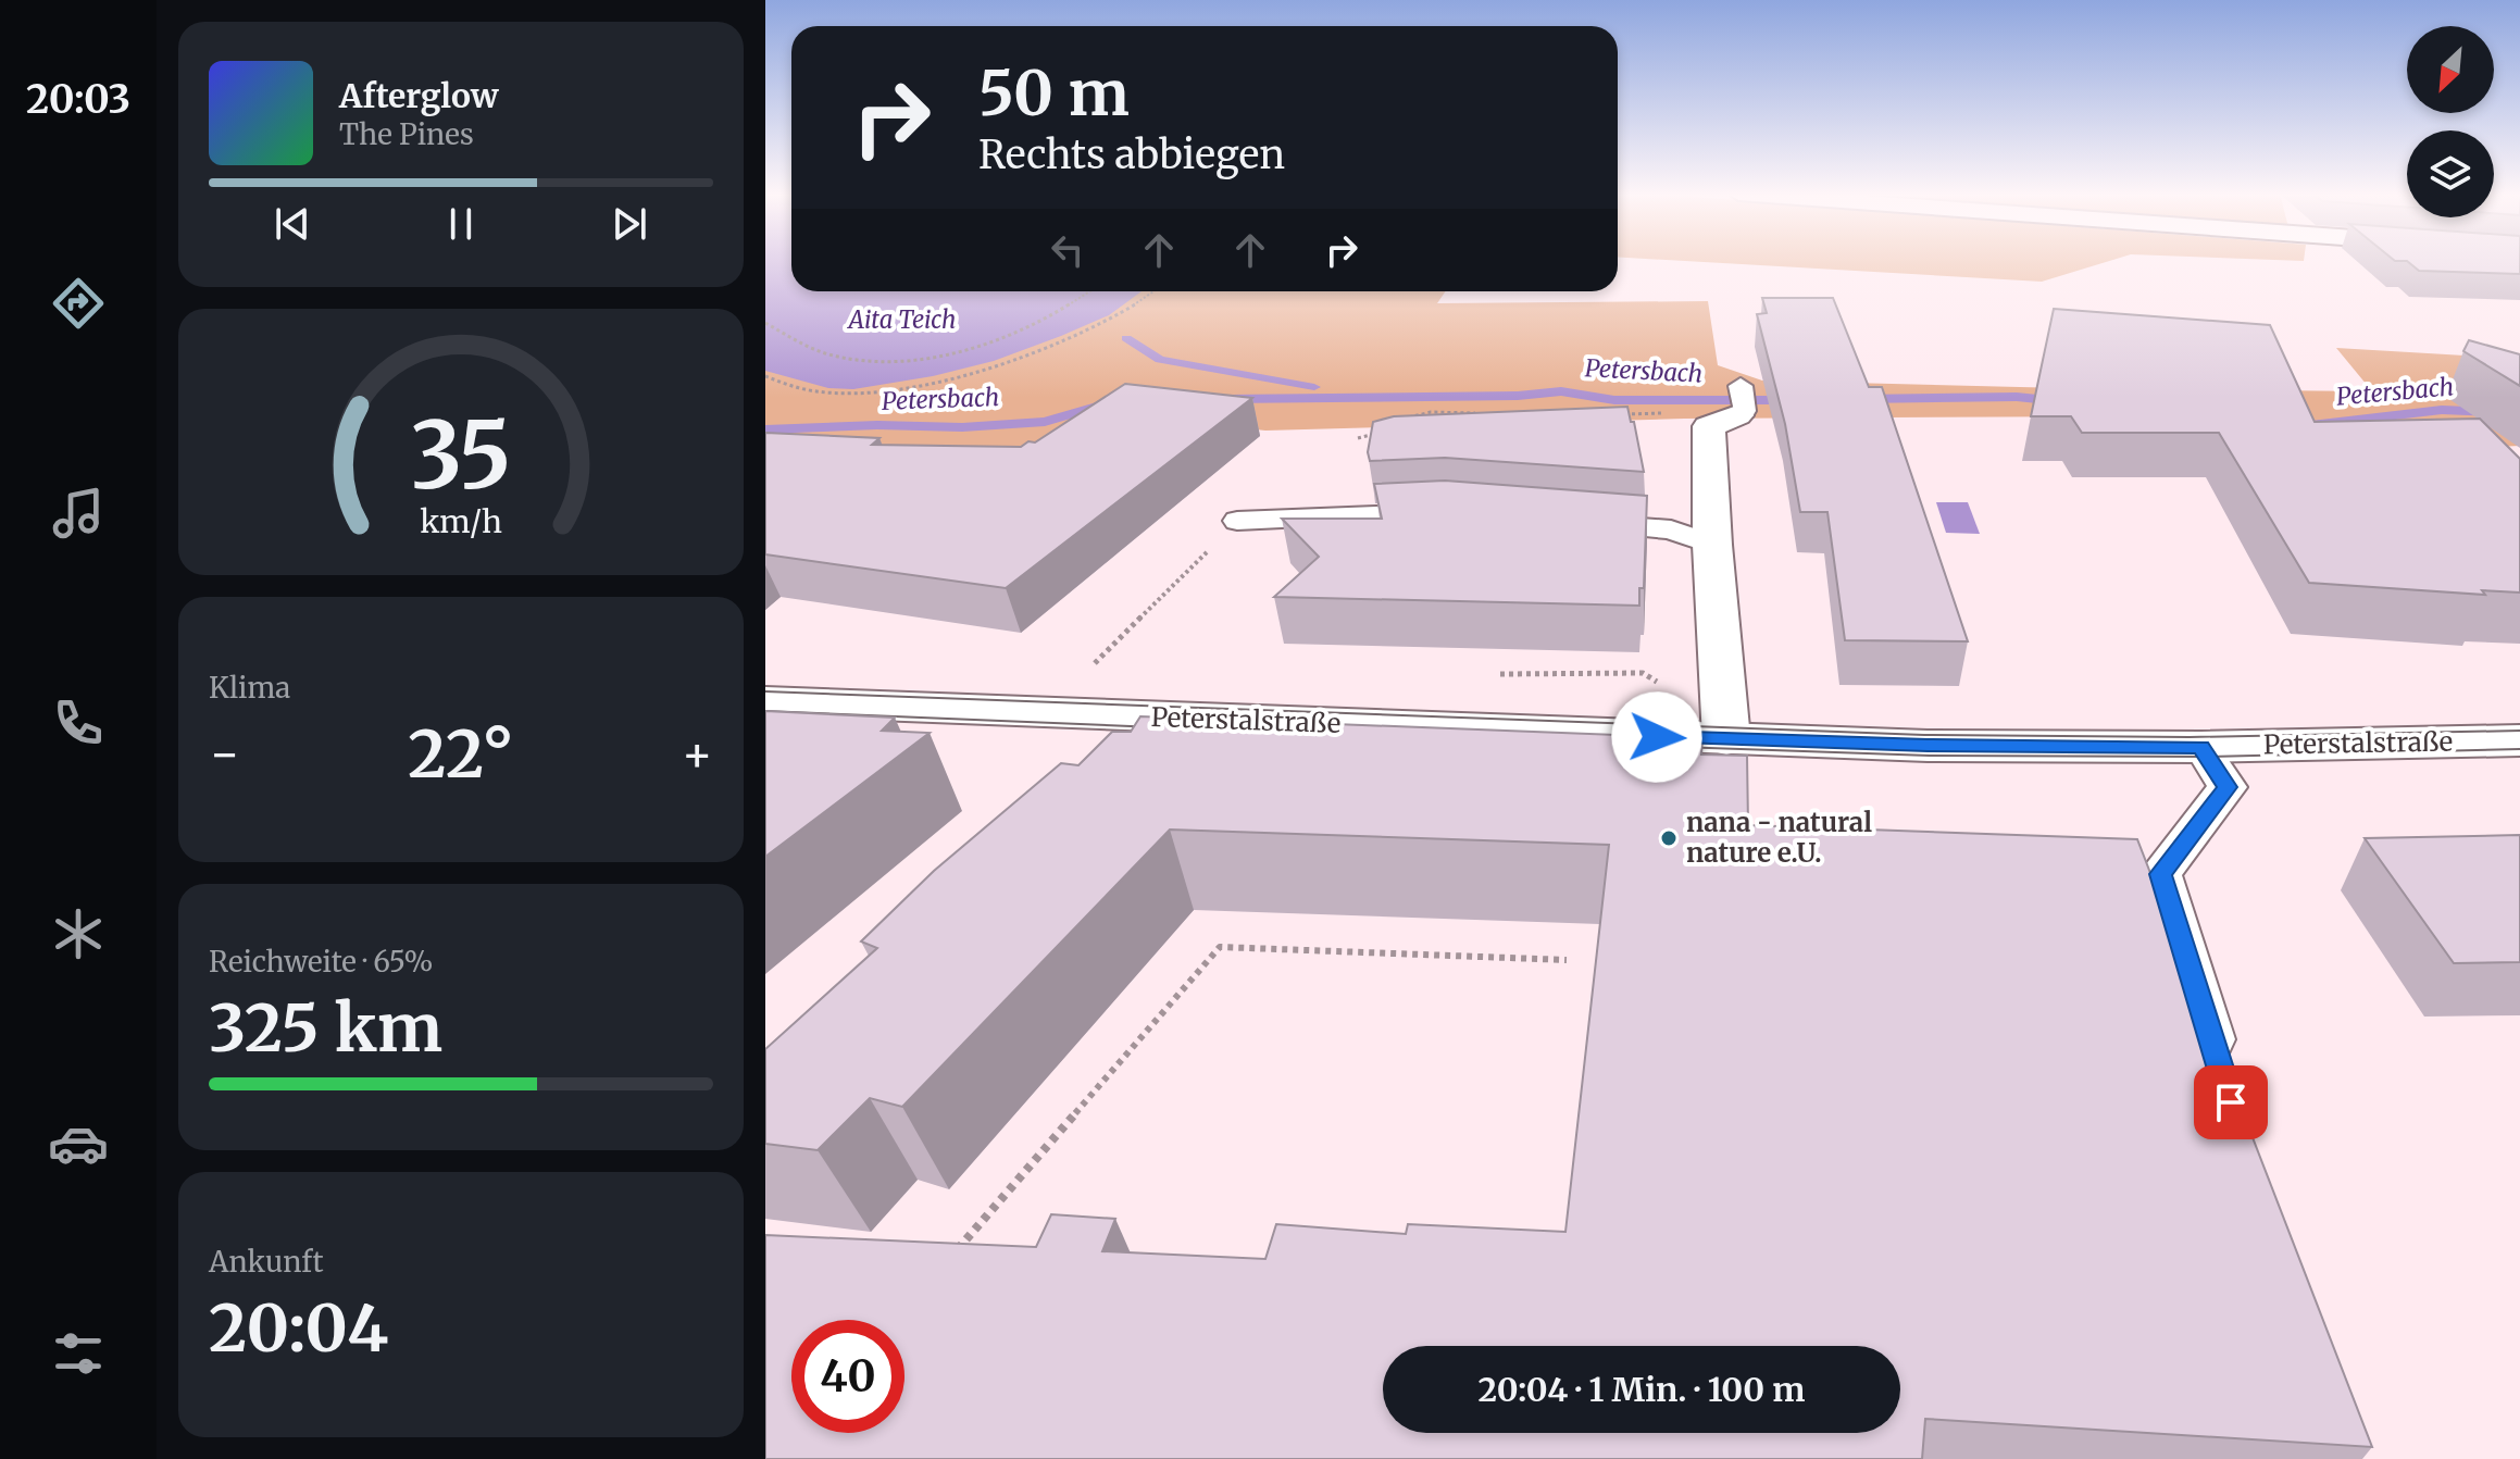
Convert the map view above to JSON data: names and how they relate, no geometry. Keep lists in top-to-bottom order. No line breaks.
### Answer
{"streets":{"street":["Peterstalstraße"]},"water":["Aita Teich","Petersbach"],"places":["nana - natural nature e.U."],"north":"bottom left","page":{"tabs":"20:03","turn":["50 m","Rechts abbiegen"],"song":["Afterglow","The Pines"],"tile":["Klima",["Reichweite · 65%","325 km"],["Ankunft","20:04"]],"heat":["−","22°","+"],"limit":"40","trip":"20:04 · 1 Min. · 100 m","gauge":["35","km/h"]}}
